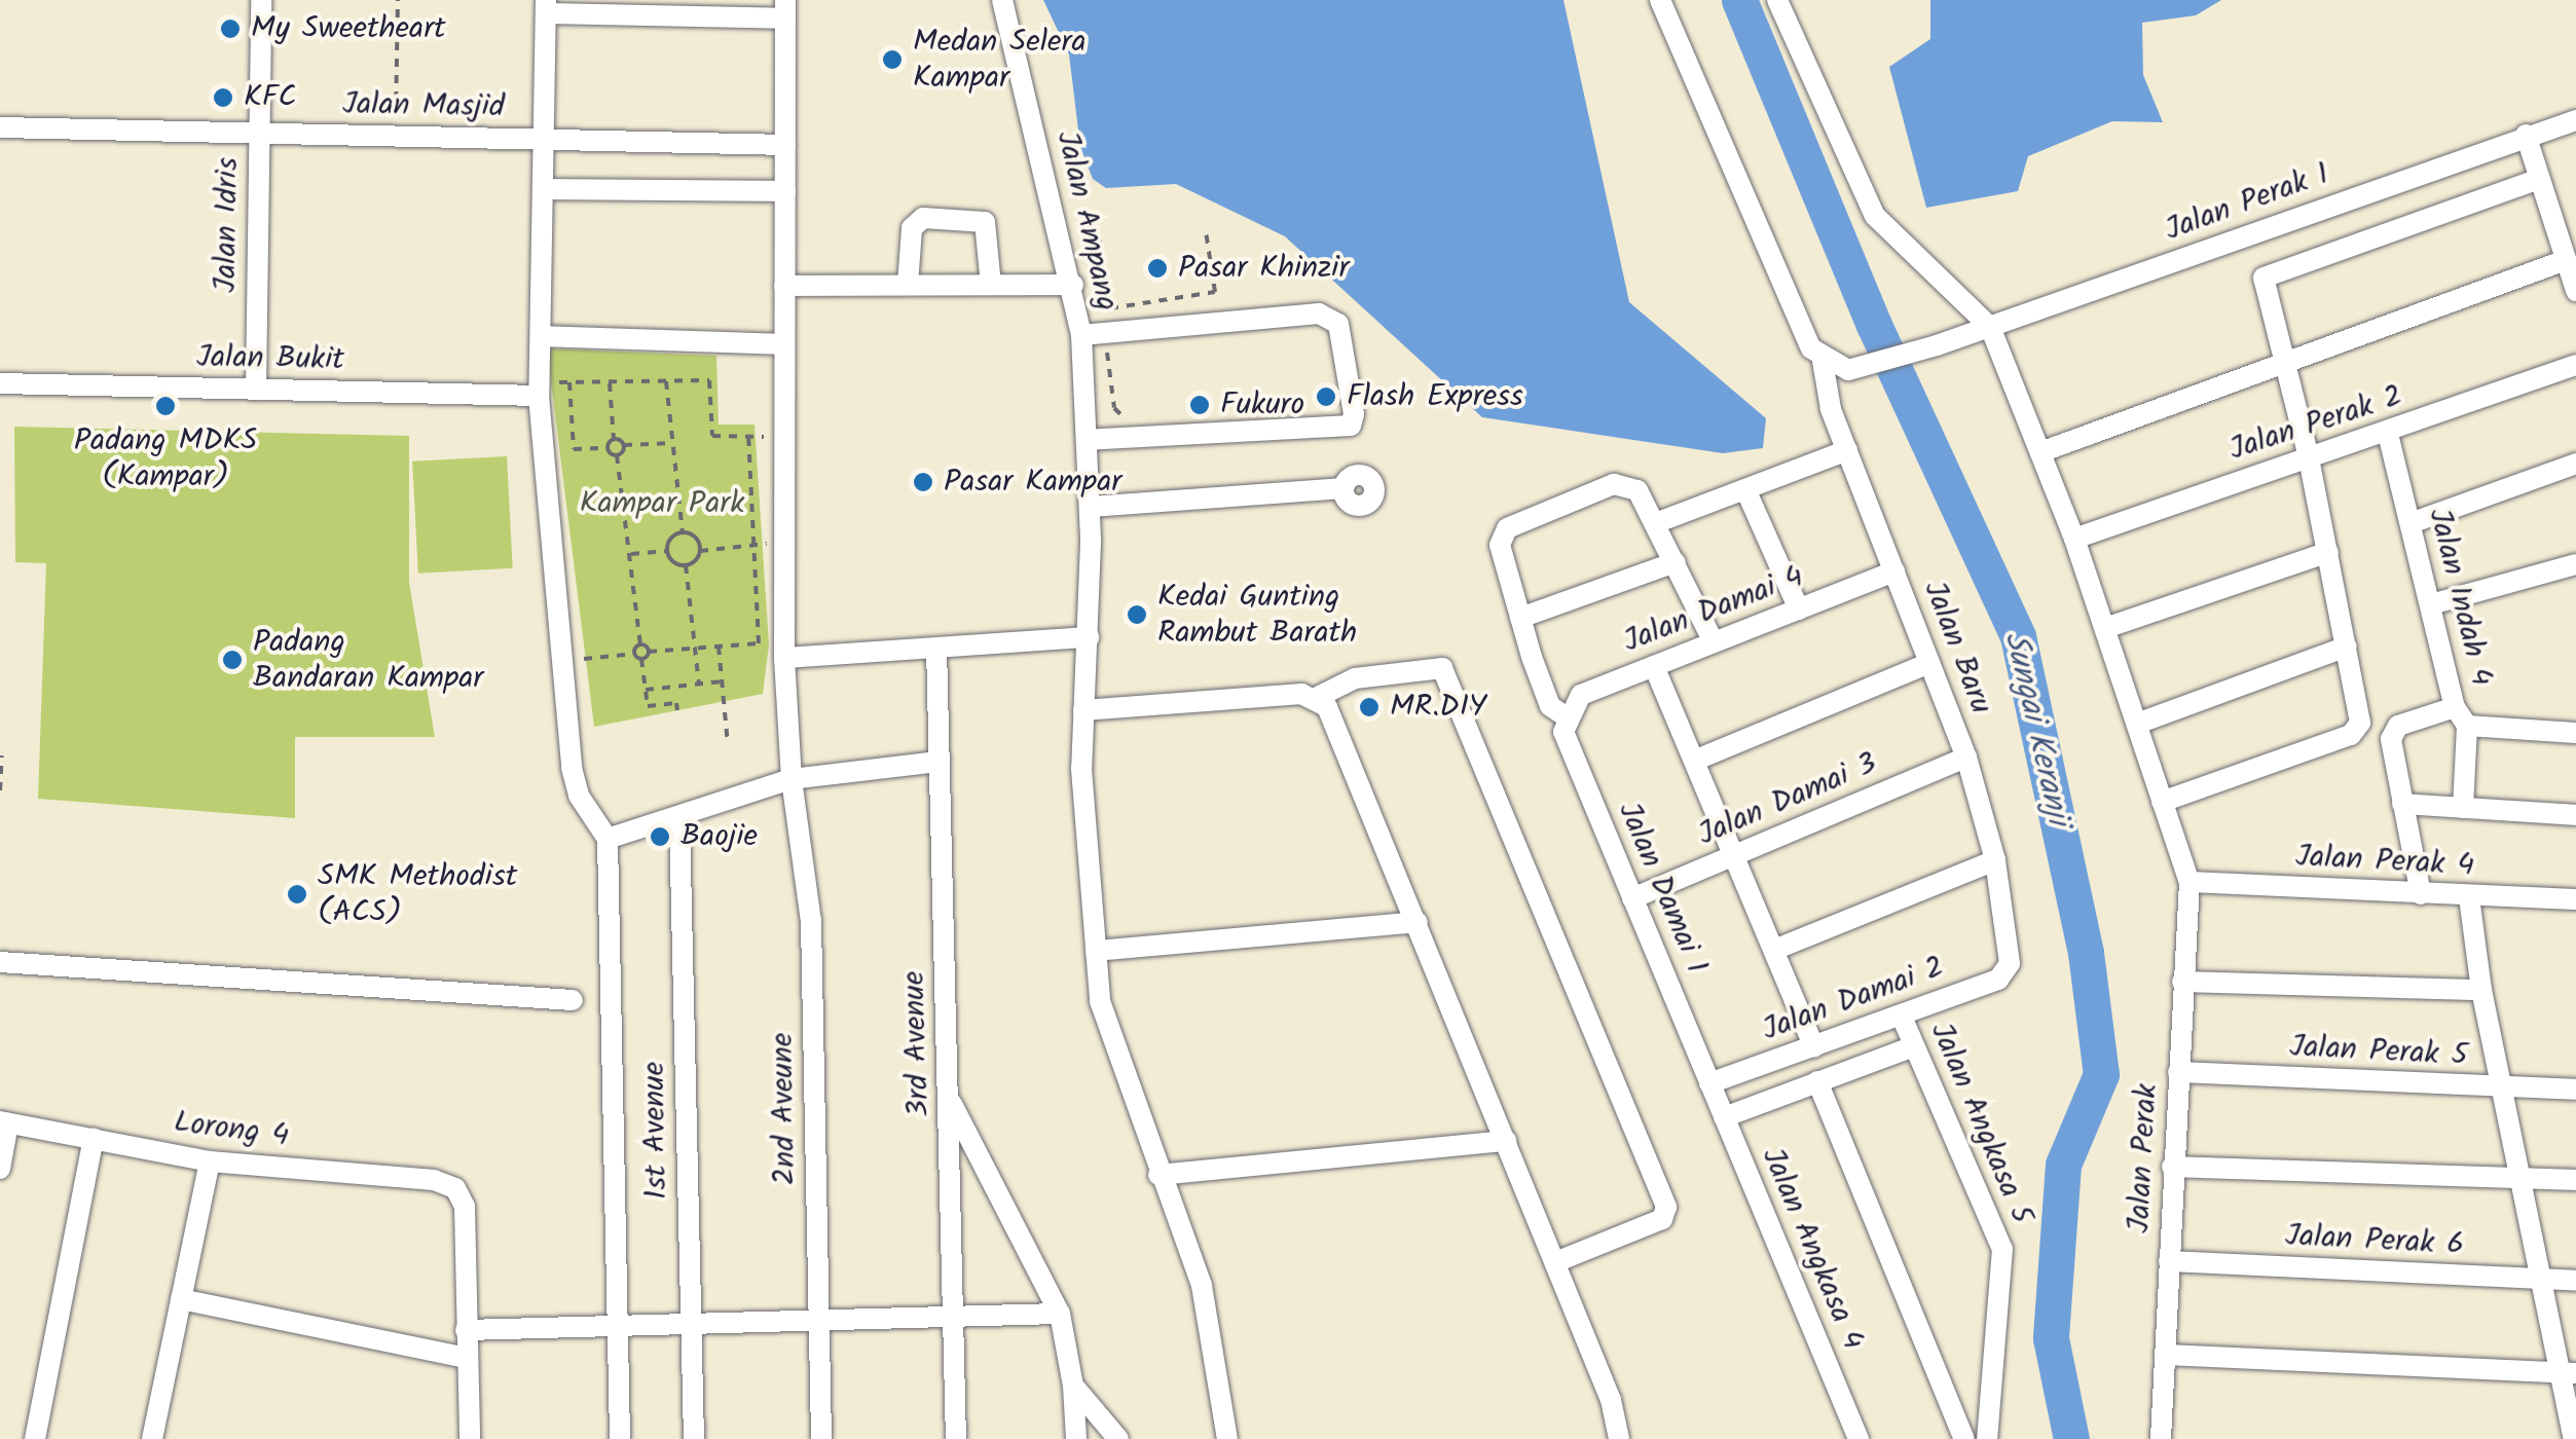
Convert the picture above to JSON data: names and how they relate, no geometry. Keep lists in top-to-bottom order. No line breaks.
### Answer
{"streets":{"street":["Jalan Masjid","Jalan Perak 1","Jalan Ampang","Jalan Idris","Jalan Bukit","Jalan Perak 2","Jalan Indah 4","Jalan Damai 4","Jalan Baru","Jalan Damai 3","Jalan Perak 4","Jalan Damai 1","Jalan Damai 2","3rd Avenue","Jalan Perak 5","2nd Aveune","Jalan Angkasa 5","Lorong 4","1st Avenue","Jalan Perak","Jalan Perak 6","Jalan Angkasa 4"]},"crossings":[["Jalan Masjid","Jalan Idris"],["Jalan Masjid","2nd Aveune"],["Jalan Idris","Jalan Bukit"],["Jalan Perak 2","Jalan Indah 4"],["Jalan Damai 4","Jalan Baru"],["Jalan Damai 4","Jalan Damai 1"],["Jalan Baru","Jalan Damai 3"],["Jalan Baru","Jalan Damai 2"],["Jalan Damai 3","Jalan Damai 1"],["Jalan Perak 4","Jalan Perak"],["Jalan Damai 1","Jalan Damai 2"],["Jalan Damai 1","Jalan Angkasa 4"],["Jalan Damai 2","Jalan Angkasa 5"],["Jalan Damai 2","Jalan Angkasa 4"],["Jalan Perak 5","Jalan Perak"],["Jalan Perak","Jalan Perak 6"]],"water":["Sungai Keranji"],"parks":["Kampar Park"],"places":["My Sweetheart","Medan Selera Kampar","KFC","Pasar Khinzir","Flash Express","Fukuro","Padang MDKS (Kampar)","Pasar Kampar","Kedai Gunting Rambut Barath","Padang Bandaran Kampar","MR.DIY","Baojie","SMK Methodist (ACS)"]}
